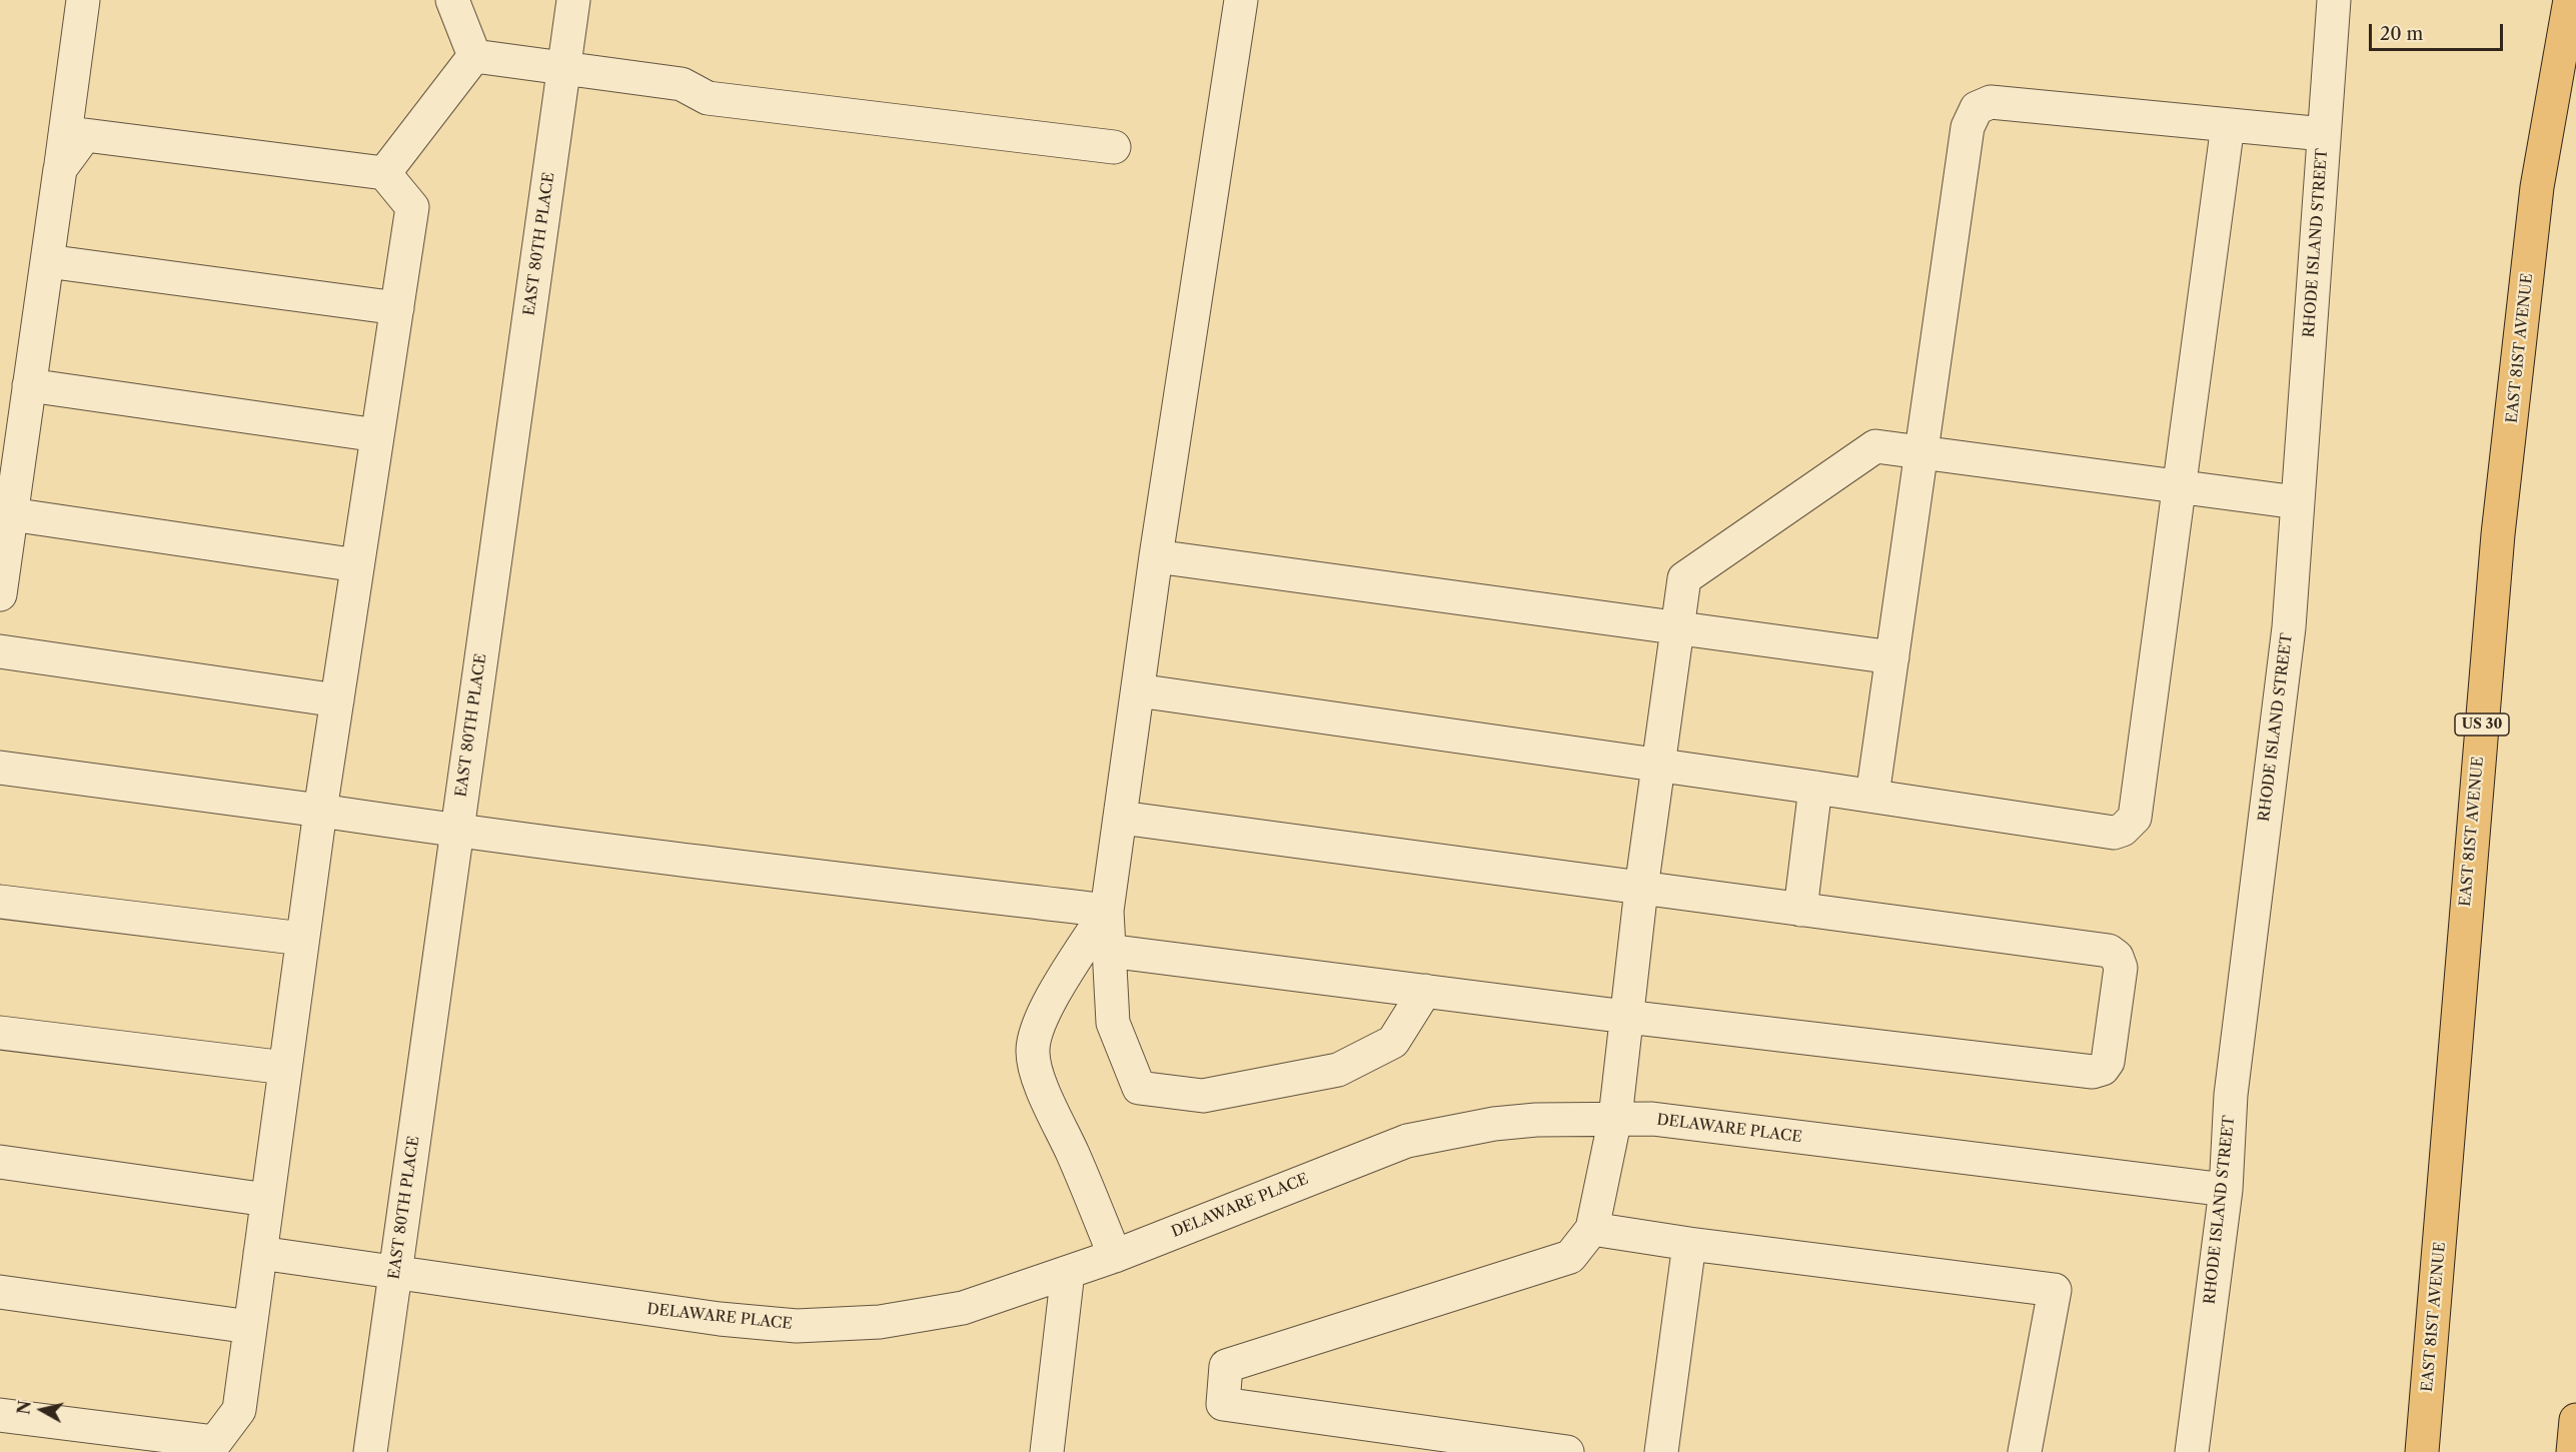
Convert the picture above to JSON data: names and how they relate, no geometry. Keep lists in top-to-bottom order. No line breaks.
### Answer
{"streets":{"main road":["EAST 81ST AVENUE","US 30"],"street":["RHODE ISLAND STREET","EAST 80TH PLACE","DELAWARE PLACE"]},"crossings":[["RHODE ISLAND STREET","DELAWARE PLACE"],["EAST 80TH PLACE","DELAWARE PLACE"]],"scale_bar":"20 m","north":"left"}
